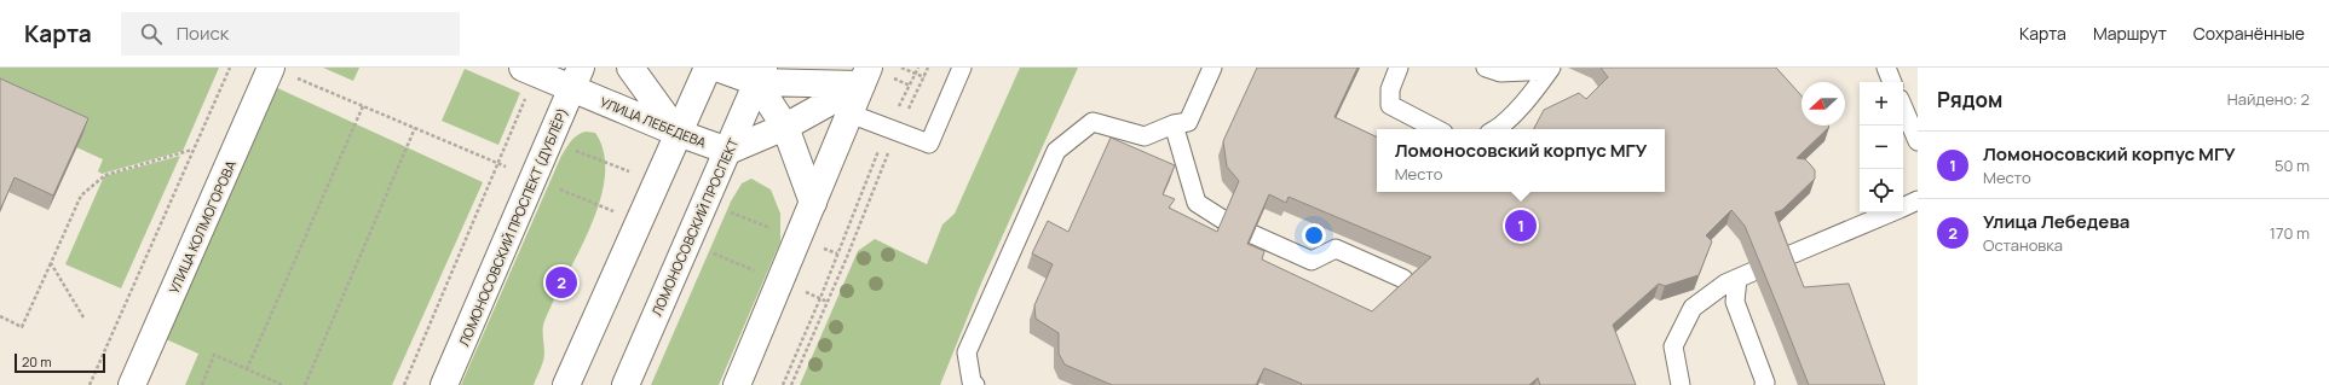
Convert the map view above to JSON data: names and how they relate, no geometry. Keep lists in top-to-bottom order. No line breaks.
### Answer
{"streets":{"street":["УЛИЦА ЛЕБЕДЕВА","УЛИЦА КОЛМОГОРОВА","ЛОМОНОСОВСКИЙ ПРОСПЕКТ (ДУБЛЁР)","ЛОМОНОСОВСКИЙ ПРОСПЕКТ"]},"crossings":[["УЛИЦА ЛЕБЕДЕВА","ЛОМОНОСОВСКИЙ ПРОСПЕКТ (ДУБЛЁР)"],["УЛИЦА ЛЕБЕДЕВА","ЛОМОНОСОВСКИЙ ПРОСПЕКТ"]],"scale_bar":"20 m","north":"left","page":{"header":"Карта","search":"Поиск","nav":["Карта","Маршрут","Сохранённые"],"heading":["Рядом","Найдено: 2"],"map_buttons":["+","−"],"popup":["Ломоносовский корпус МГУ","Место"],"list":[{"mark":"1","name":"Ломоносовский корпус МГУ","note":"Место","value":"50 m"},{"mark":"2","name":"Улица Лебедева","note":"Остановка","value":"170 m"}],"pins":["1","2"],"scale":"20 m"}}
